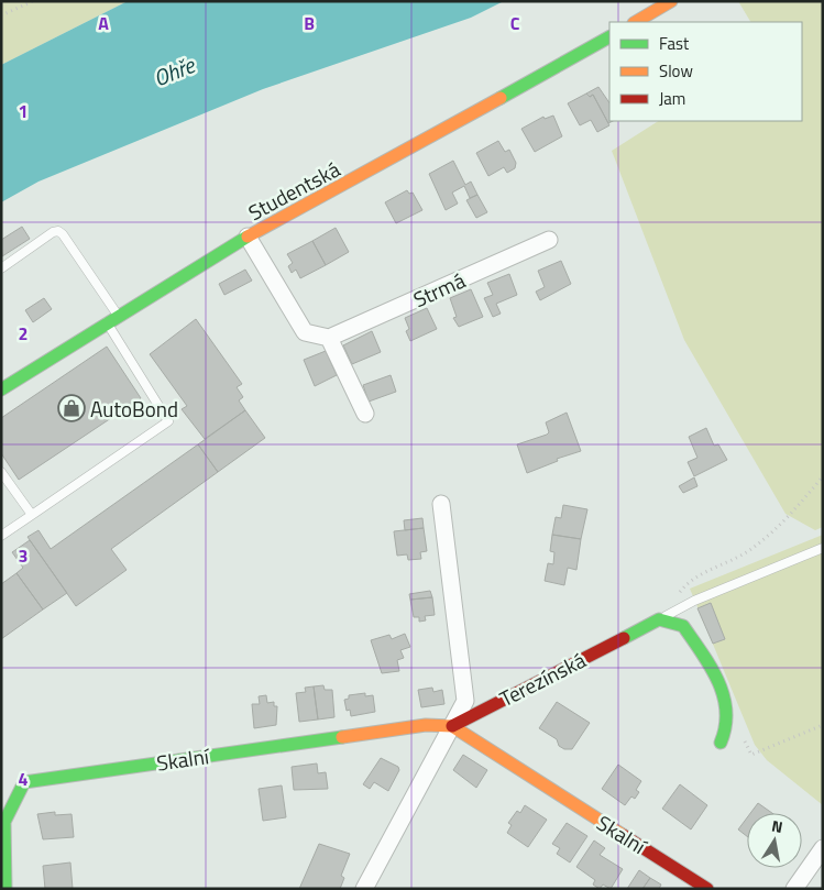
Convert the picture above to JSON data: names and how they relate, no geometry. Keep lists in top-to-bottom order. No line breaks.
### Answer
{"streets":{"street":["Studentská","Strmá","Terezínská","Skalní"]},"crossings":[["Terezínská","Skalní"]],"water":["Ohře"],"places":{"shop":["AutoBond"]},"legend":["Fast","Slow","Jam"],"north":"top","grid":{"columns":["A","B","C"],"rows":["1","2","3","4"]}}
